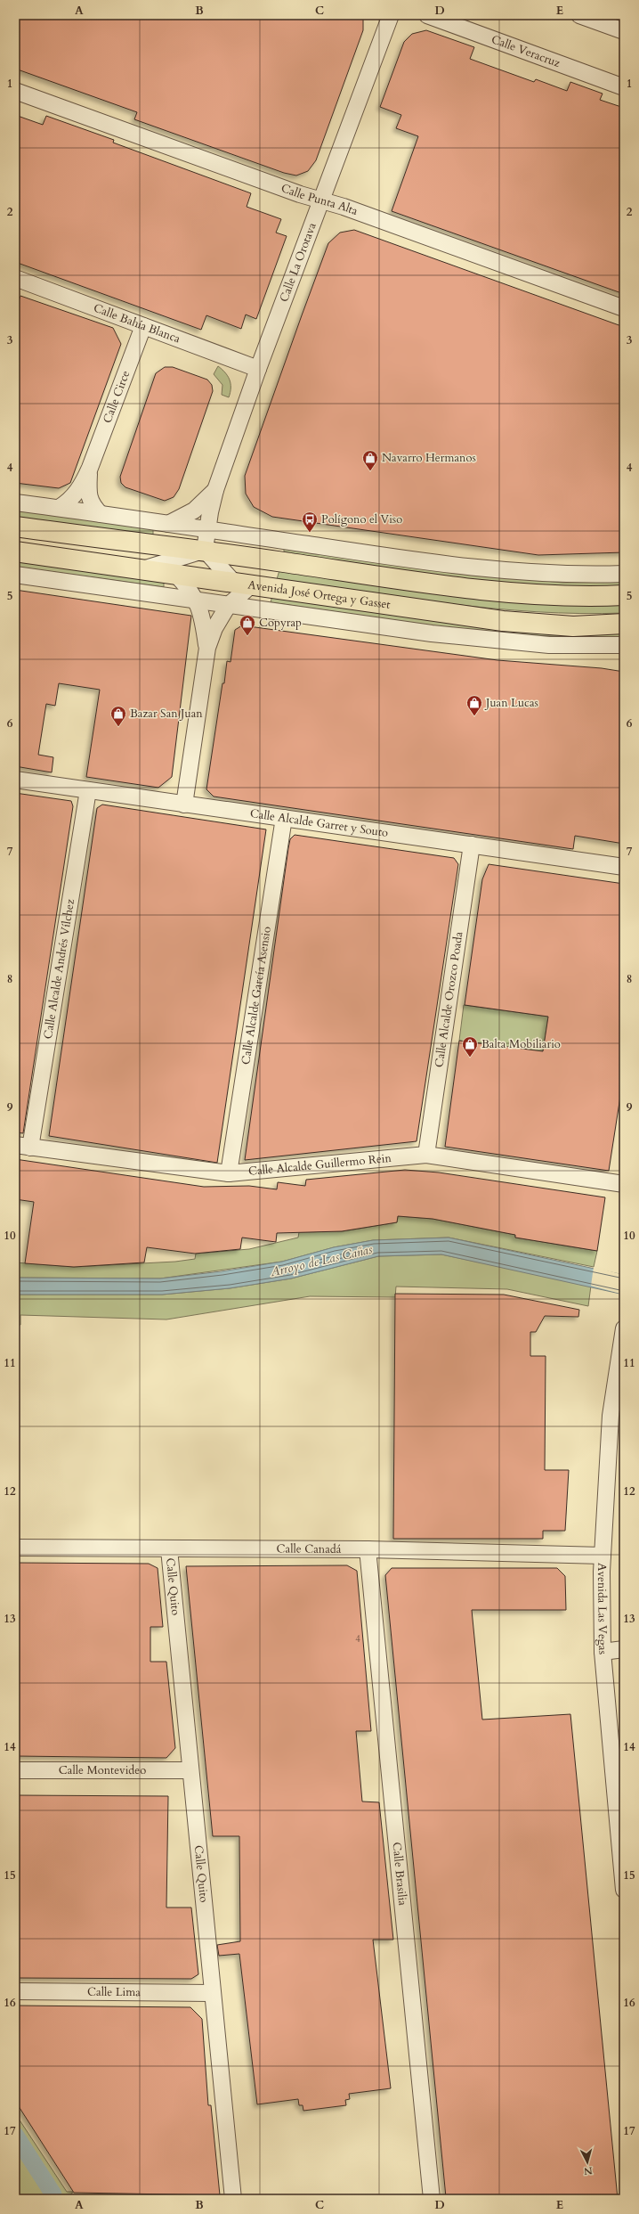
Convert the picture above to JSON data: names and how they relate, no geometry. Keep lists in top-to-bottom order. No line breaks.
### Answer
{"streets":{"main road":["Avenida José Ortega y Gasset"],"street":["Calle Veracruz","Calle Punta Alta","Calle La Orotava","Calle Bahía Blanca","Calle Circe","Calle Alcalde Garret y Souto","Calle Alcalde Andrés Vílchez","Calle Alcalde García Asensio","Calle Alcalde Orozco Poada","Calle Alcalde Guillermo Rein","Calle Canadá","Calle Quito","Avenida Las Vegas","Calle Montevideo","Calle Brasilia","Calle Lima"]},"crossings":[["Calle Punta Alta","Calle La Orotava"],["Calle La Orotava","Calle Bahía Blanca"],["Calle Bahía Blanca","Calle Circe"],["Calle Alcalde Garret y Souto","Calle Alcalde Andrés Vílchez"],["Calle Alcalde Garret y Souto","Calle Alcalde García Asensio"],["Calle Alcalde Garret y Souto","Calle Alcalde Orozco Poada"],["Calle Alcalde Andrés Vílchez","Calle Alcalde Guillermo Rein"],["Calle Alcalde García Asensio","Calle Alcalde Guillermo Rein"],["Calle Alcalde Orozco Poada","Calle Alcalde Guillermo Rein"],["Calle Canadá","Calle Quito"],["Calle Canadá","Avenida Las Vegas"],["Calle Canadá","Calle Brasilia"],["Calle Quito","Calle Montevideo"],["Calle Quito","Calle Lima"]],"water":["Arroyo de Las Cañas"],"places":{"shop":["Navarro Hermanos","Copyrap","Juan Lucas","Bazar San Juan","Balta Mobiliario"],"bus stop":["Polígono el Viso"]},"house_numbers":["4"],"north":"bottom","grid":{"columns":["A","B","C","D","E"],"rows":["1","2","3","4","5","6","7","8","9","10","11","12","13","14","15","16","17"]}}
